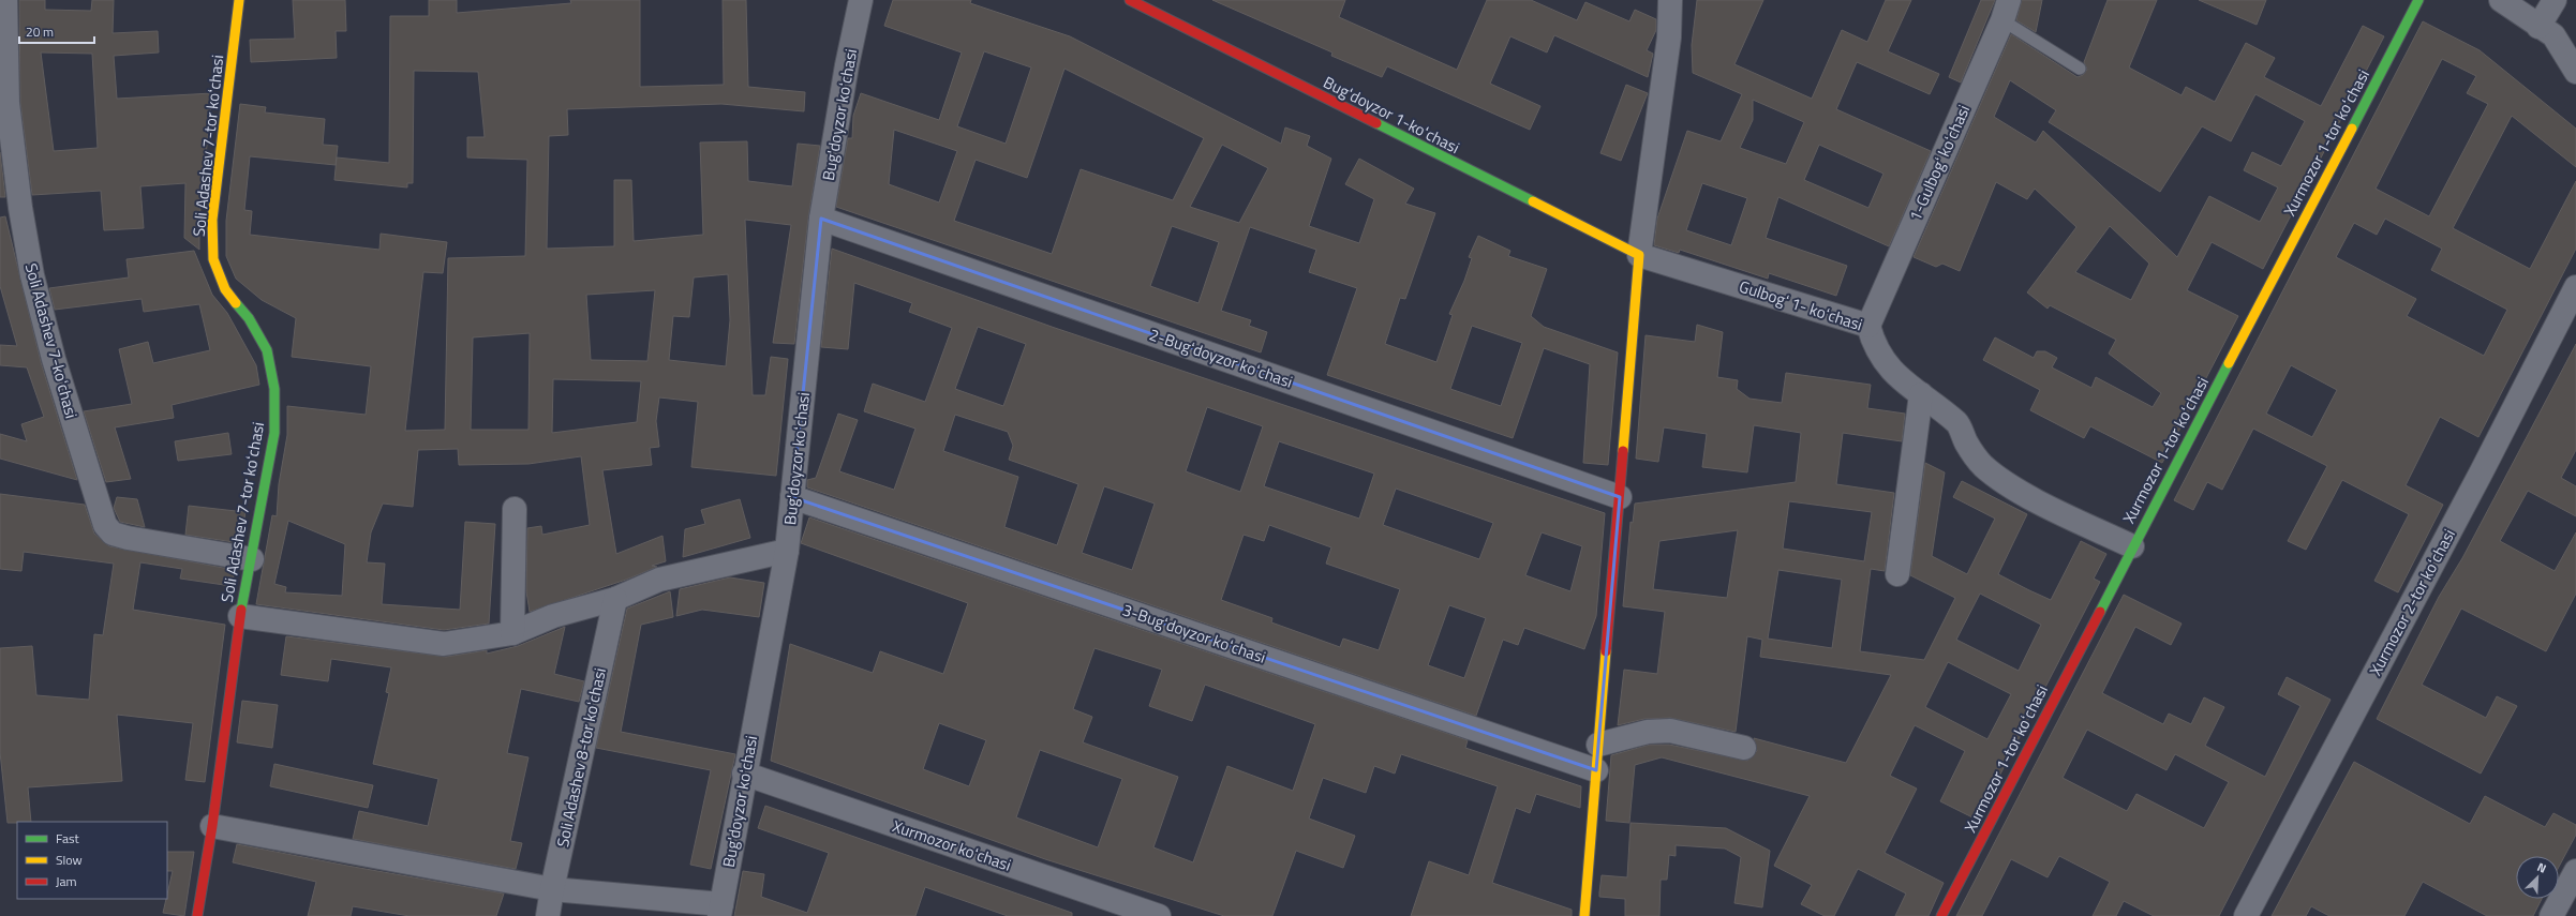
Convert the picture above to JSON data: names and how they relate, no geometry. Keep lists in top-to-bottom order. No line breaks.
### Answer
{"streets":{"street":["Bug'doyzor koʻchasi","Bugʻdoyzor 1-koʻchasi","Xurmozor 1-tor koʻchasi","Soli Adashev 7-tor koʻchasi","1-Gulbogʻ koʻchasi","Gulbogʻ 1- koʻchasi","Soli Adashev 7-koʻchasi","2-Bugʻdoyzor koʻchasi","Xurmozor 2-tor koʻchasi","3-Bugʻdoyzor koʻchasi","Soli Adashev 8-tor koʻchasi","Xurmozor koʻchasi"]},"crossings":[["Bug'doyzor koʻchasi","2-Bugʻdoyzor koʻchasi"],["Bug'doyzor koʻchasi","3-Bugʻdoyzor koʻchasi"],["Bug'doyzor koʻchasi","Xurmozor koʻchasi"],["Bugʻdoyzor 1-koʻchasi","Gulbogʻ 1- koʻchasi"],["Xurmozor 1-tor koʻchasi","Gulbogʻ 1- koʻchasi"],["Soli Adashev 7-tor koʻchasi","Soli Adashev 7-koʻchasi"],["1-Gulbogʻ koʻchasi","Gulbogʻ 1- koʻchasi"]],"legend":["Fast","Slow","Jam"],"scale_bar":"20 m","north":"top right"}
